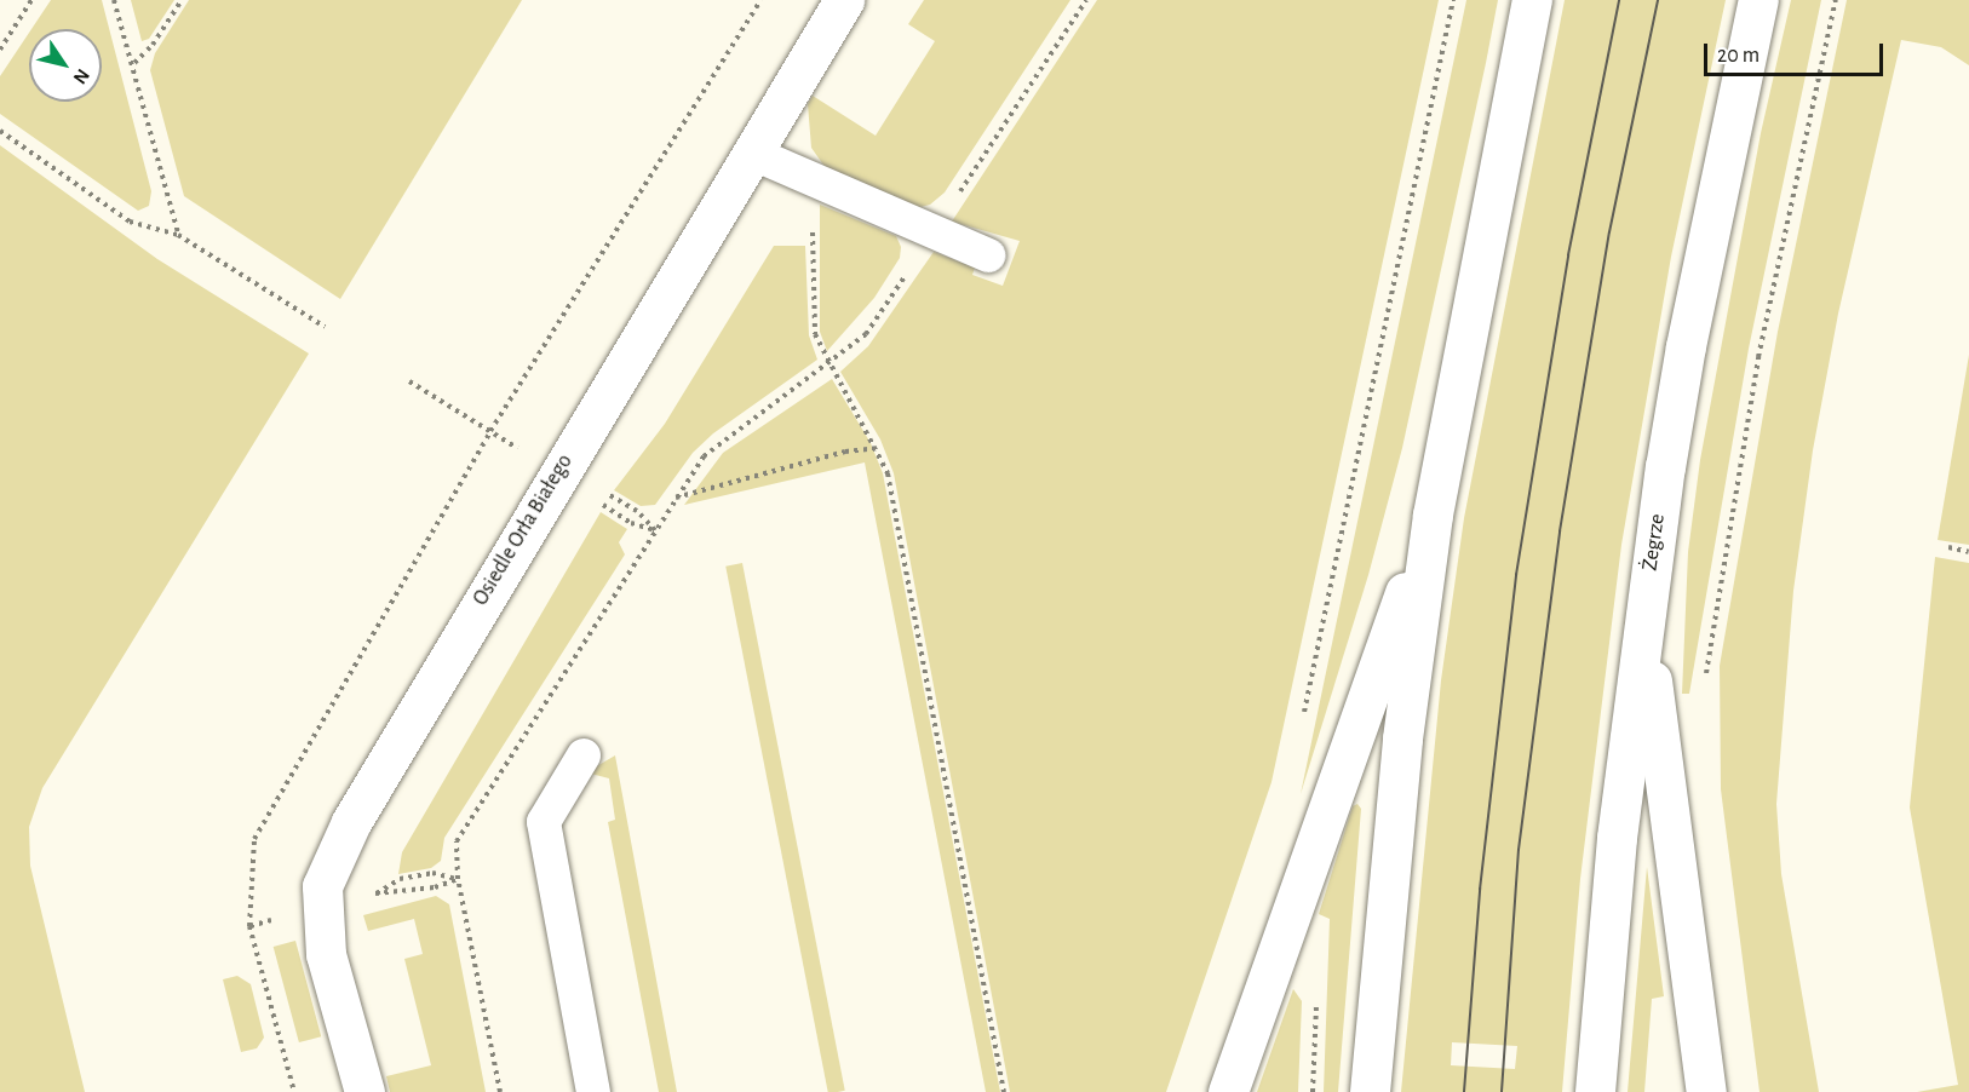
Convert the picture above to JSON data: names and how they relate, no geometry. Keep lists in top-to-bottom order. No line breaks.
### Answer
{"streets":{"street":["Osiedle Orła Białego","Żegrze"]},"scale_bar":"20 m","north":"bottom right"}
